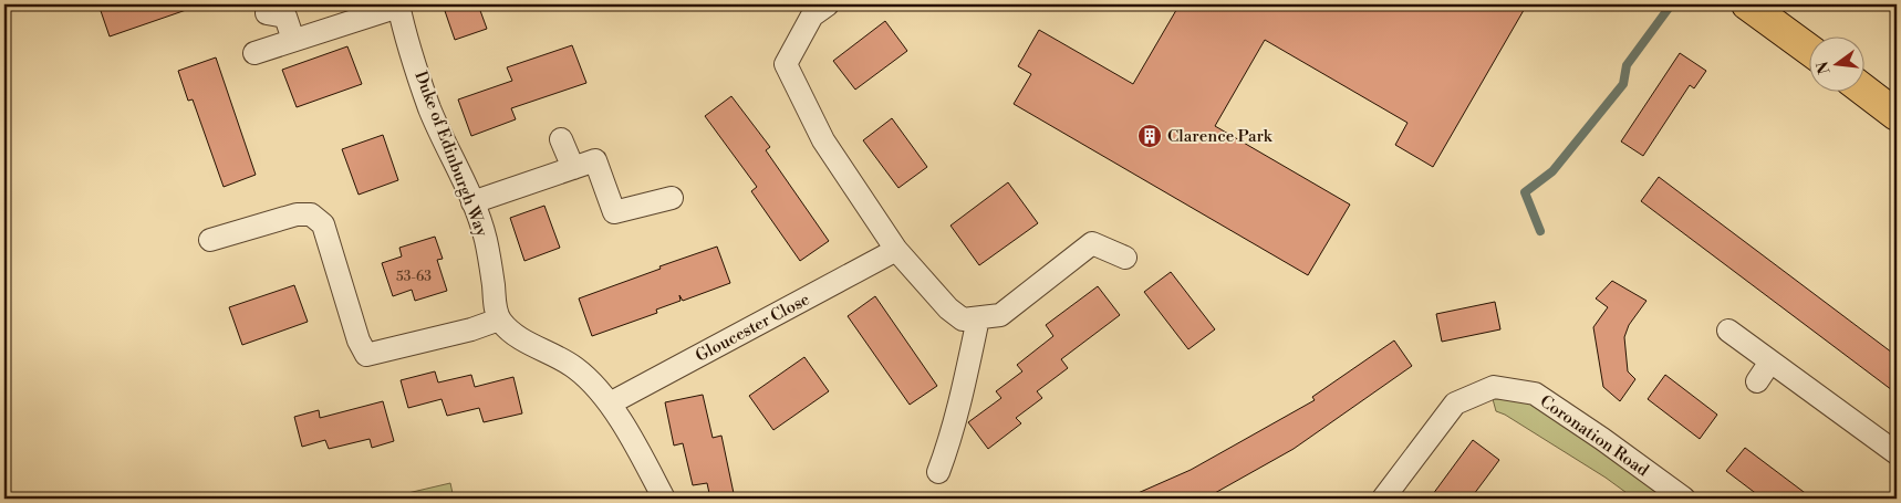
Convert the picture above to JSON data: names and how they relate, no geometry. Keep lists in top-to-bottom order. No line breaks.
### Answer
{"streets":{"street":["Duke of Edinburgh Way","Gloucester Close","Coronation Road"]},"places":{"building":["Clarence Park"]},"house_numbers":["53-63"],"north":"left"}
